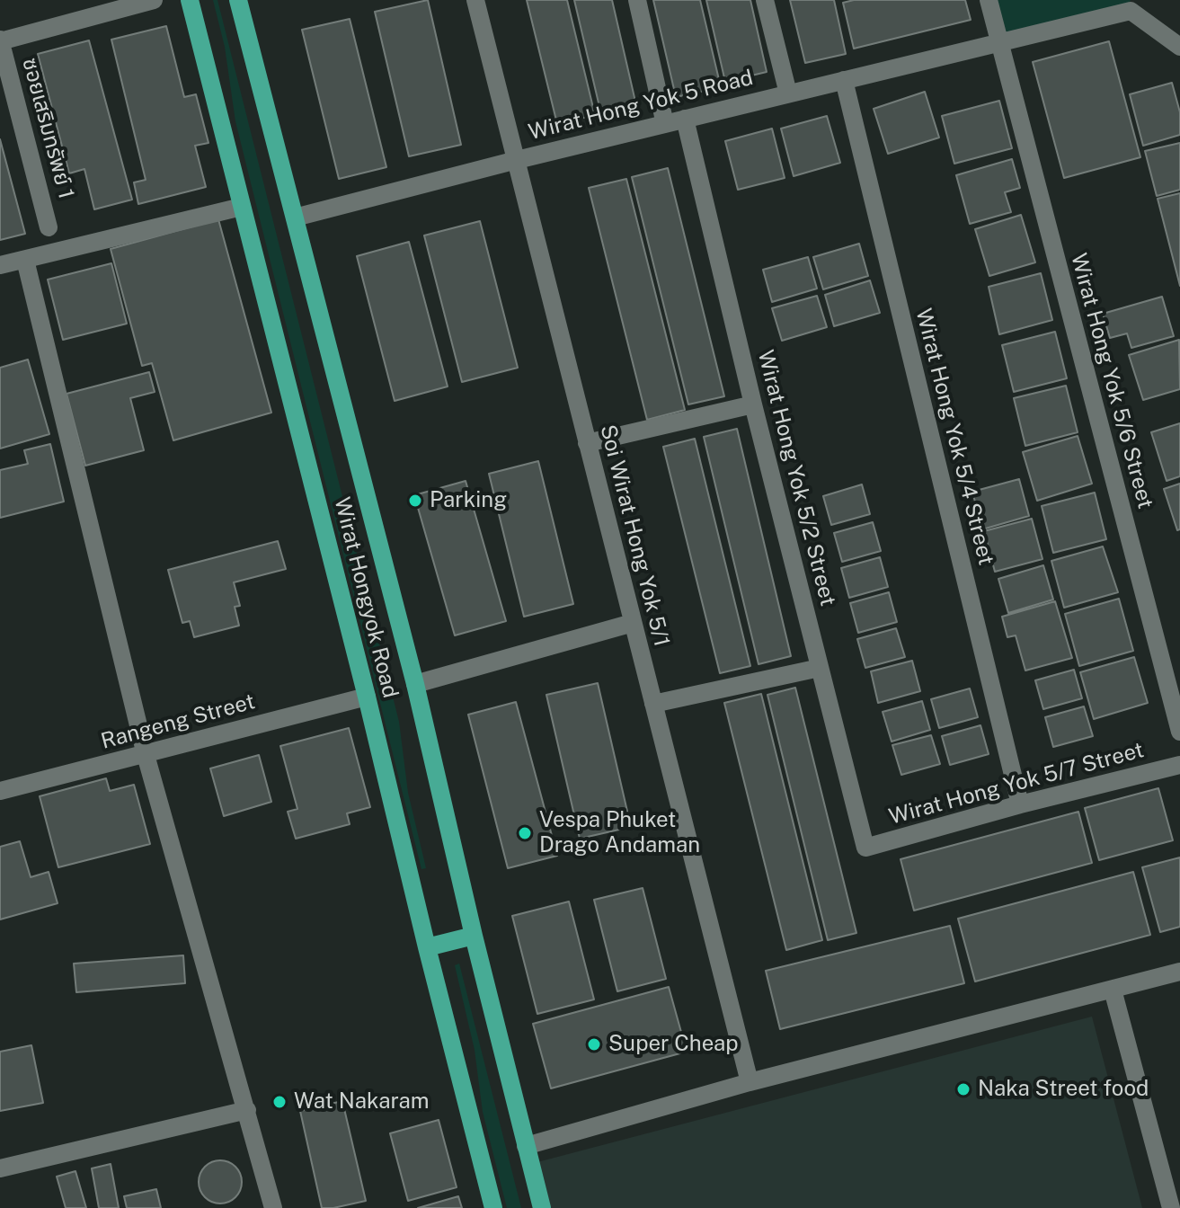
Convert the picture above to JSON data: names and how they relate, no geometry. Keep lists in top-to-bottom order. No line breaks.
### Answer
{"streets":{"main road":["Wirat Hongyok Road"],"street":["Wirat Hong Yok 5 Road","ซอยเสริมทรัพย์ 1","Wirat Hong Yok 5/6 Street","Wirat Hong Yok 5/4 Street","Wirat Hong Yok 5/2 Street","Soi Wirat Hong Yok 5/1","Rangeng Street","Wirat Hong Yok 5/7 Street"]},"crossings":[["Wirat Hong Yok 5 Road","Wirat Hong Yok 5/6 Street"],["Wirat Hong Yok 5 Road","Wirat Hong Yok 5/4 Street"],["Wirat Hong Yok 5 Road","Wirat Hong Yok 5/2 Street"],["Wirat Hong Yok 5 Road","Soi Wirat Hong Yok 5/1"],["Wirat Hong Yok 5 Road","Wirat Hongyok Road"],["Wirat Hong Yok 5/4 Street","Wirat Hong Yok 5/7 Street"],["Wirat Hong Yok 5/2 Street","Wirat Hong Yok 5/7 Street"],["Wirat Hongyok Road","Rangeng Street"]],"places":["Parking","Vespa Phuket Drago Andaman","Super Cheap","Naka Street food","Wat Nakaram"]}
